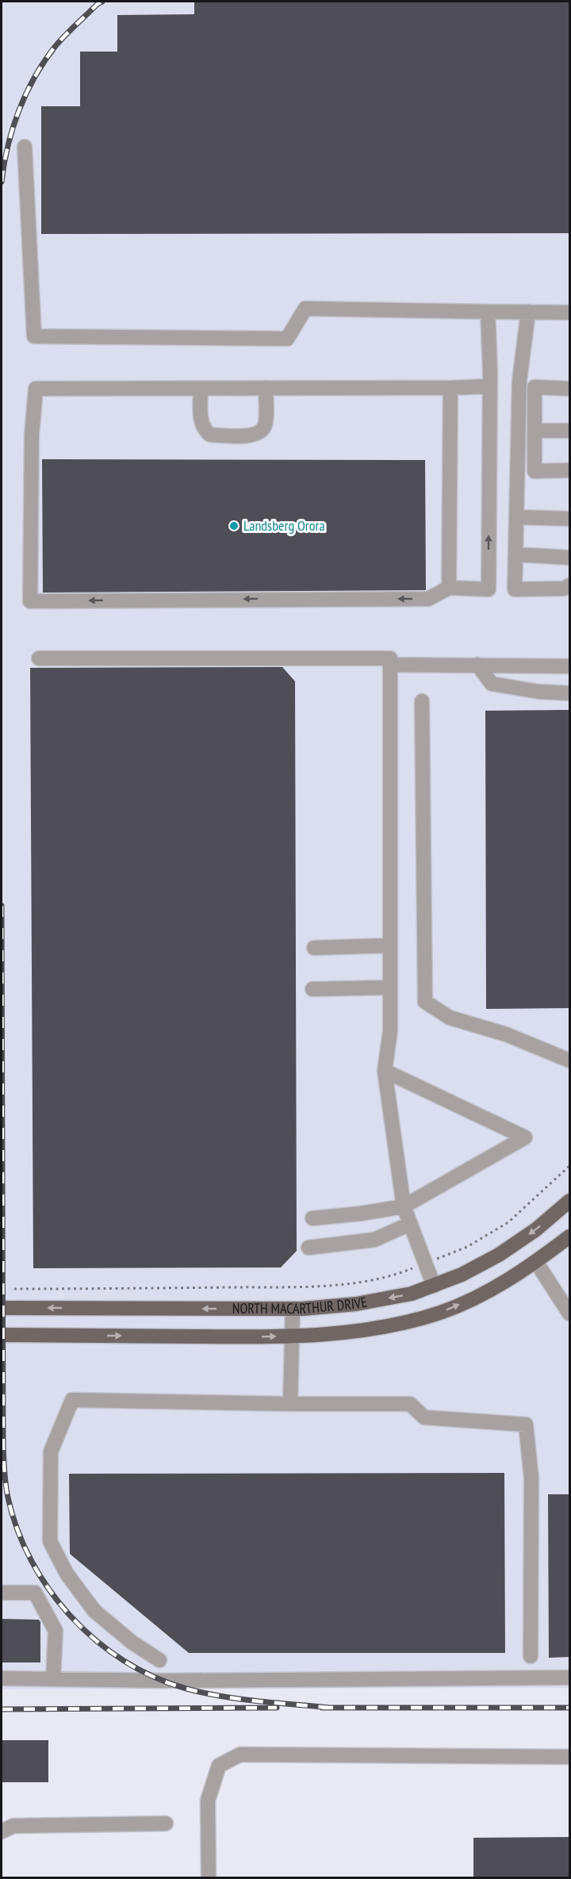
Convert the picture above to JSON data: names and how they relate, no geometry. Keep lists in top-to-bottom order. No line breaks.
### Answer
{"streets":{"main road":["NORTH MACARTHUR DRIVE"]},"places":["Landsberg Orora"]}
